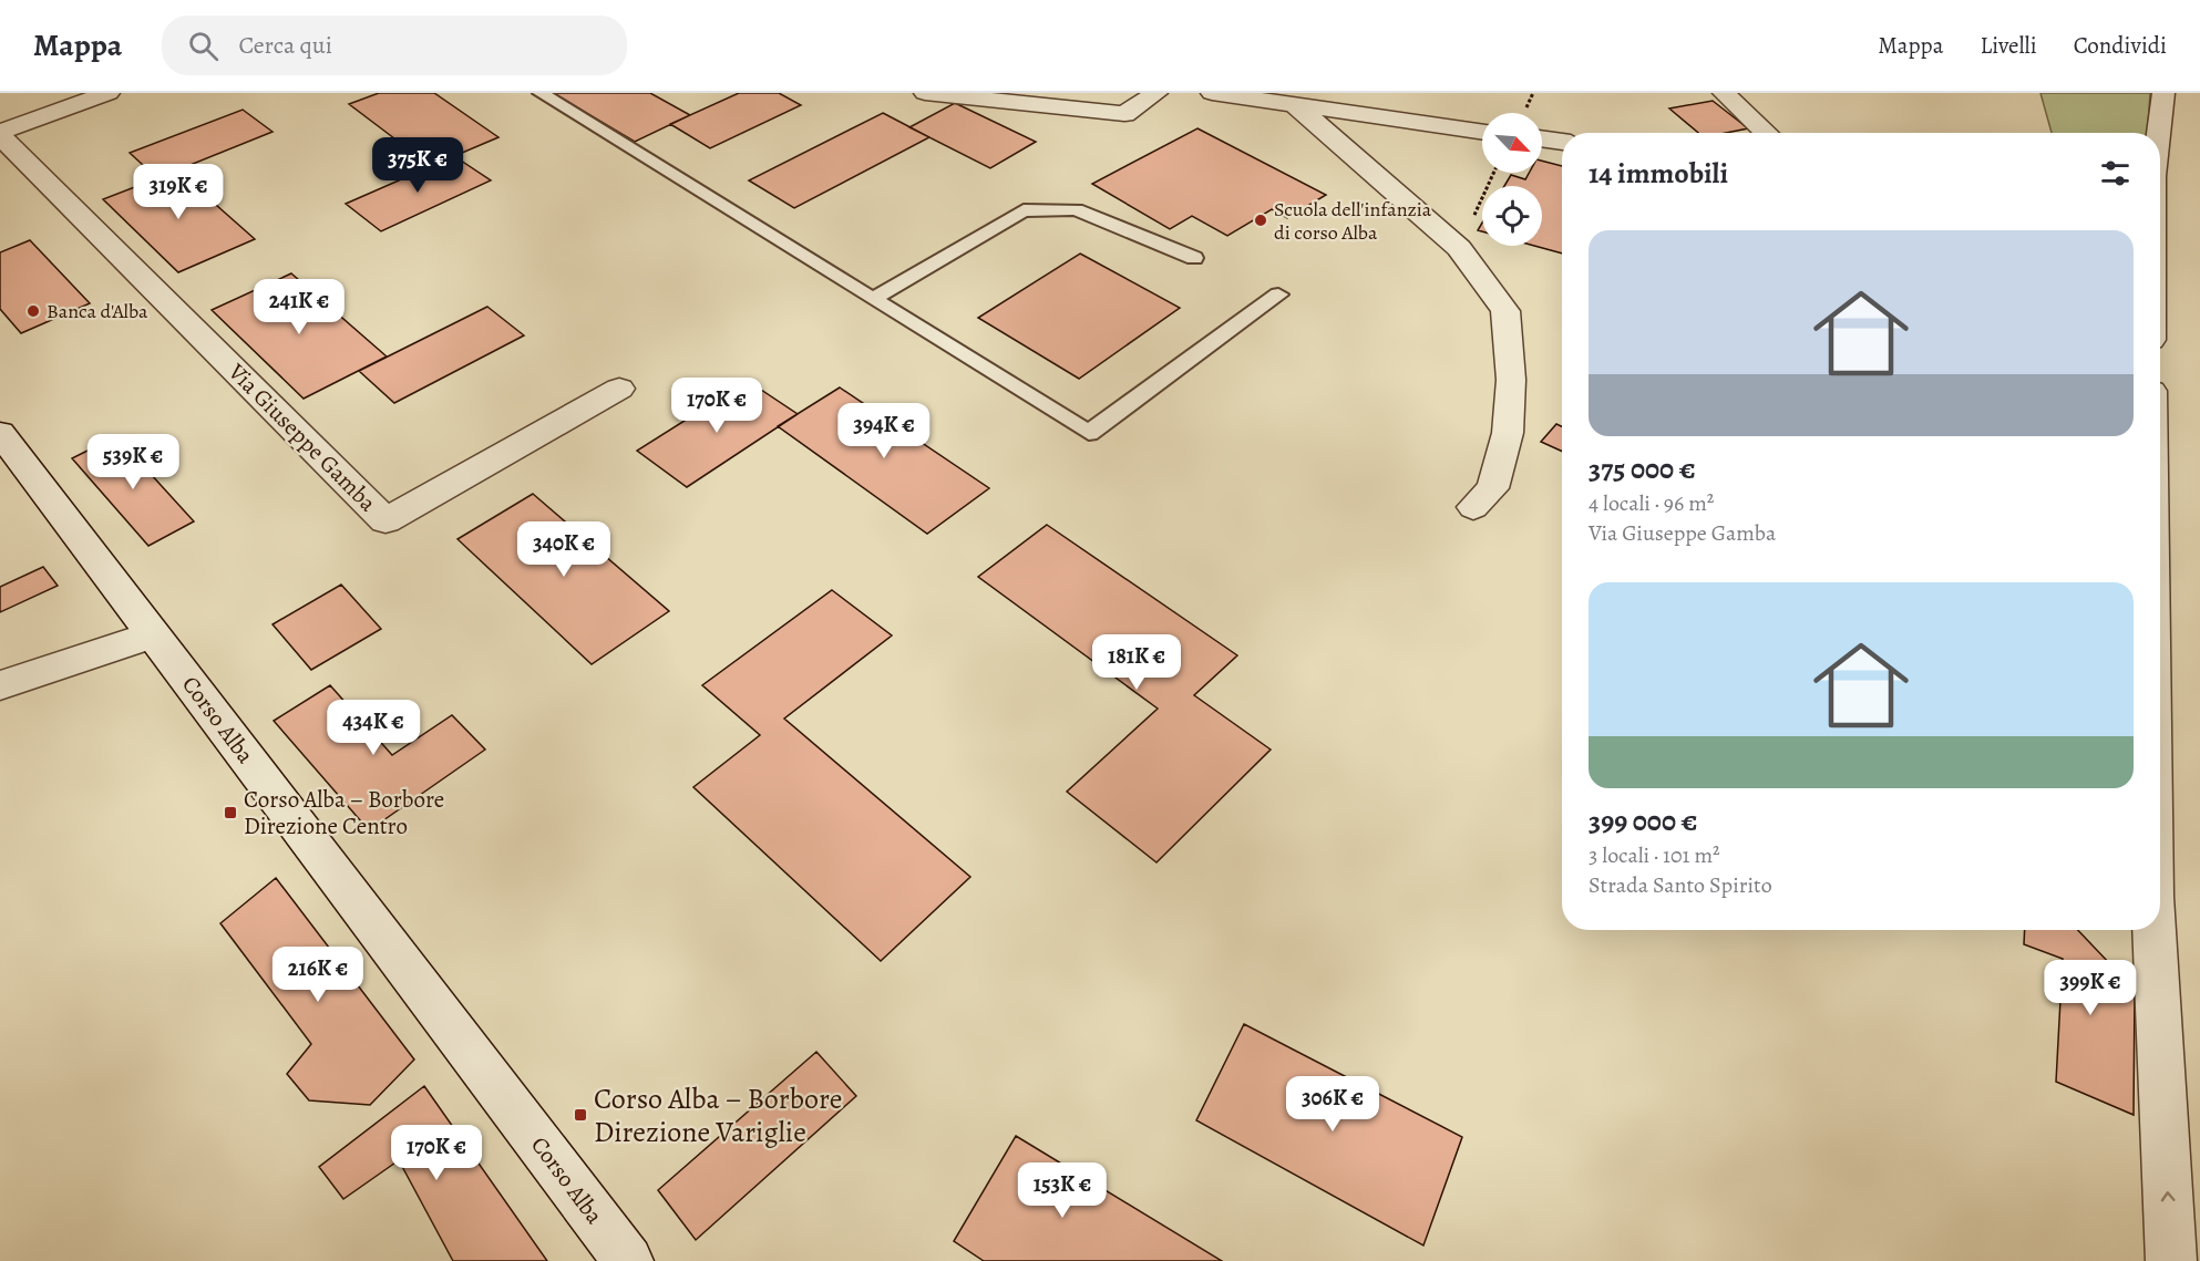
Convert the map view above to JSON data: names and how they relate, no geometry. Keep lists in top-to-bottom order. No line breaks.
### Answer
{"streets":{"street":["Via Giuseppe Gamba","Corso Alba"]},"places":{"other":["Scuola dell'infanzia di corso Alba","Banca d'Alba"],"transit":["Corso Alba – Borbore Direzione Centro","Corso Alba – Borbore Direzione Variglie"]},"north":"bottom right","page":{"header":"Mappa","search":"Cerca qui","nav":["Mappa","Livelli","Condividi"],"heading":"14 immobili","price":["375K €","319K €","241K €","170K €","394K €","539K €","340K €","181K €","434K €","216K €","399K €","306K €","170K €","153K €"],"list":[{"name":"375 000 €","note":"4 locali · 96 m² · Via Giuseppe Gamba"},{"name":"399 000 €","note":"3 locali · 101 m² · Strada Santo Spirito"}]}}
